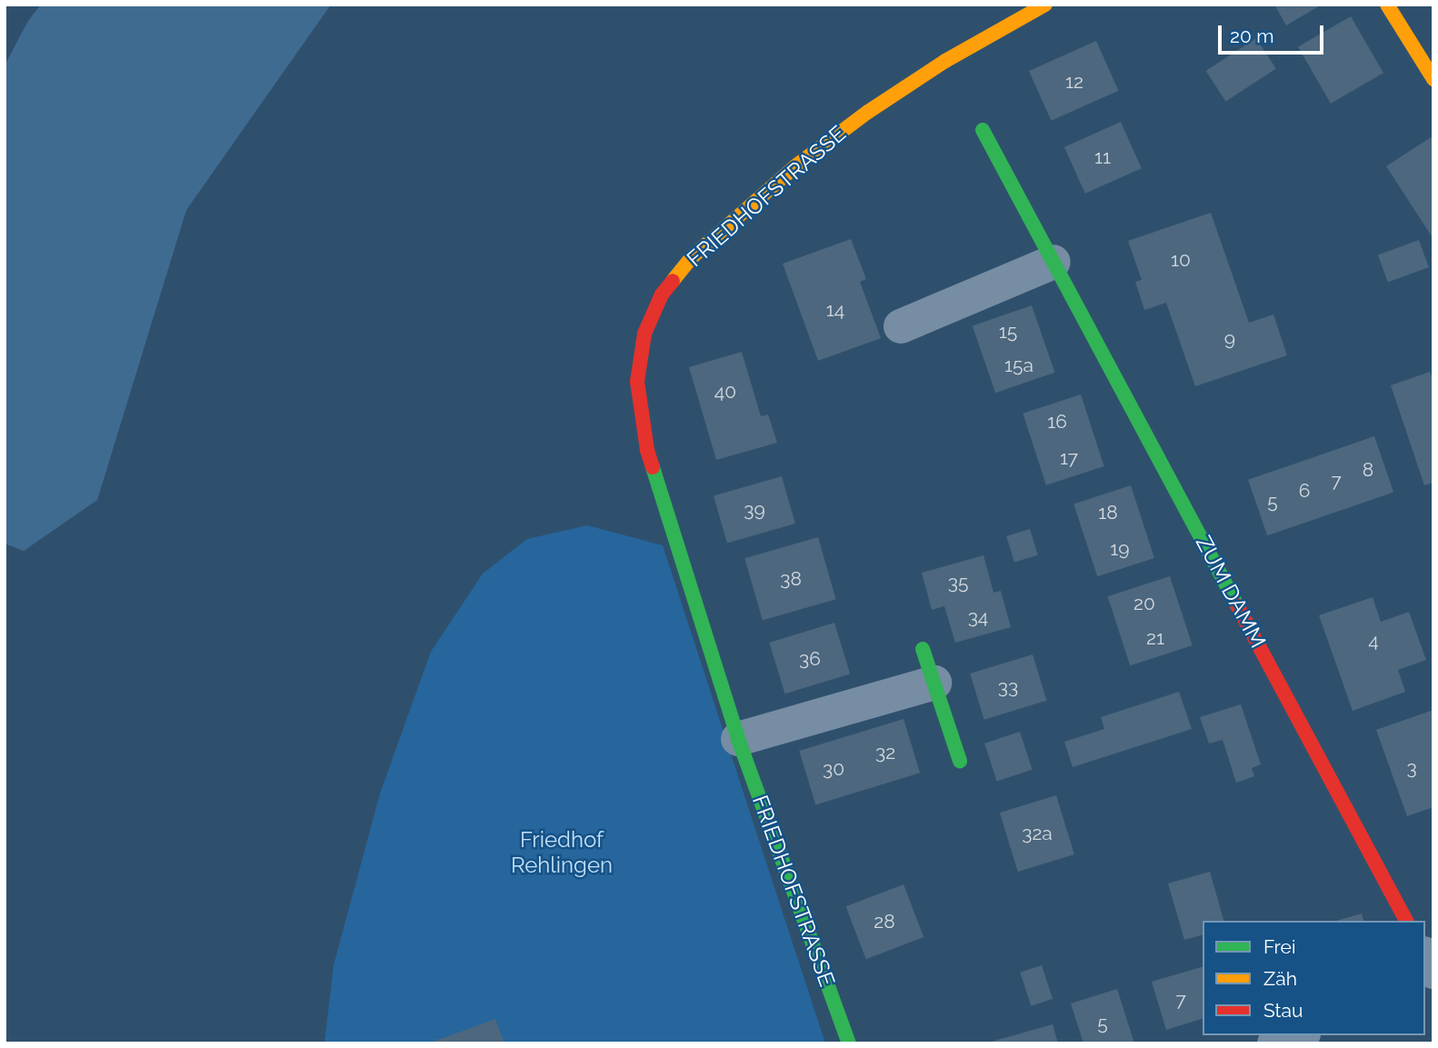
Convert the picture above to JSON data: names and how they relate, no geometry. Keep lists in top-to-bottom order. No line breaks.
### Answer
{"streets":{"street":["FRIEDHOFSTRASSE","ZUM DAMM"]},"parks":["Friedhof Rehlingen"],"house_numbers":["12","11","10","14","15","9","15a","40","16","17","8","7","6","5","39","18","19","38","35","20","34","21","4","36","33","32","3","30","32a","28","7","5"],"legend":["Frei","Zäh","Stau"],"scale_bar":"20 m"}
